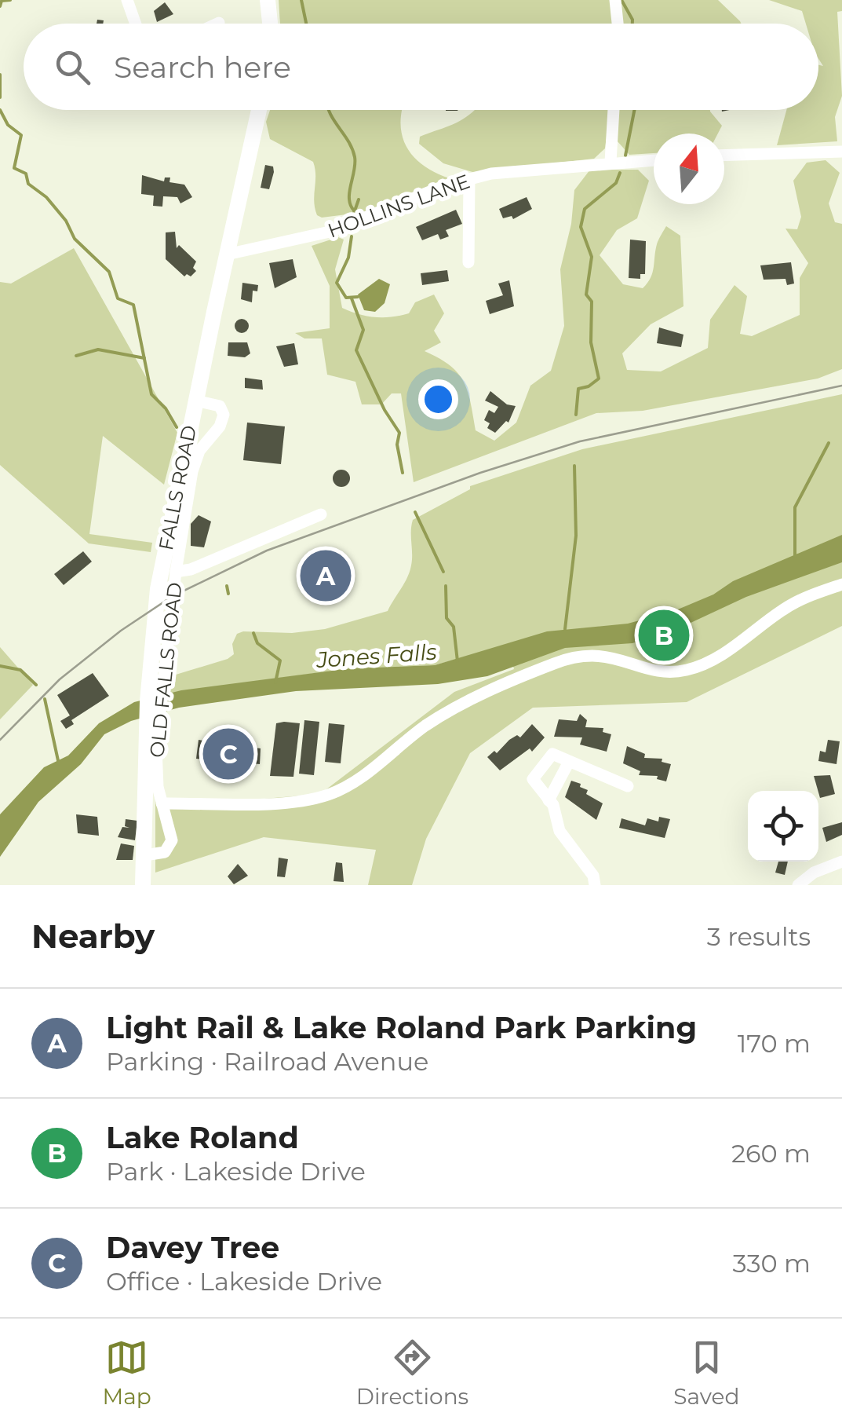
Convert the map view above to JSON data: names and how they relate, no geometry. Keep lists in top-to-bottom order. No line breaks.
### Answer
{"streets":{"main road":["FALLS ROAD"],"street":["HOLLINS LANE","OLD FALLS ROAD"]},"crossings":[["HOLLINS LANE","FALLS ROAD"],["FALLS ROAD","OLD FALLS ROAD"]],"water":["Jones Falls"],"north":"top","page":{"search":"Search here","pins":["A","B","C"],"heading":["Nearby","3 results"],"list":[{"mark":"A","name":"Light Rail & Lake Roland Park Parking","note":"Parking · Railroad Avenue","value":"170 m"},{"mark":"B","name":"Lake Roland","note":"Park · Lakeside Drive","value":"260 m"},{"mark":"C","name":"Davey Tree","note":"Office · Lakeside Drive","value":"330 m"}],"nav":["Map","Directions","Saved"]}}
